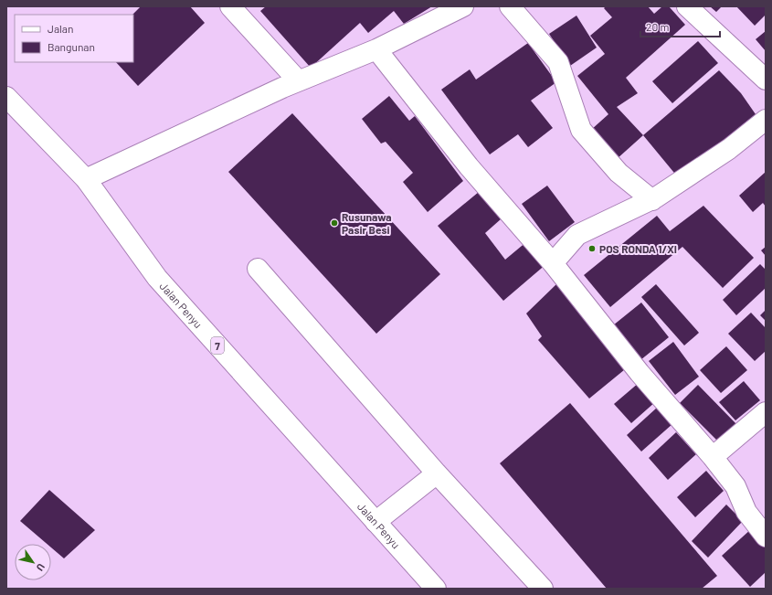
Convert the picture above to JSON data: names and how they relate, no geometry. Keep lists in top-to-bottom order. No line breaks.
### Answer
{"streets":{"main road":["Jalan Penyu","7"]},"places":["Rusunawa Pasir Besi","POS RONDA 1/XI"],"legend":["Jalan","Bangunan"],"scale_bar":"20 m","north":"bottom right"}
